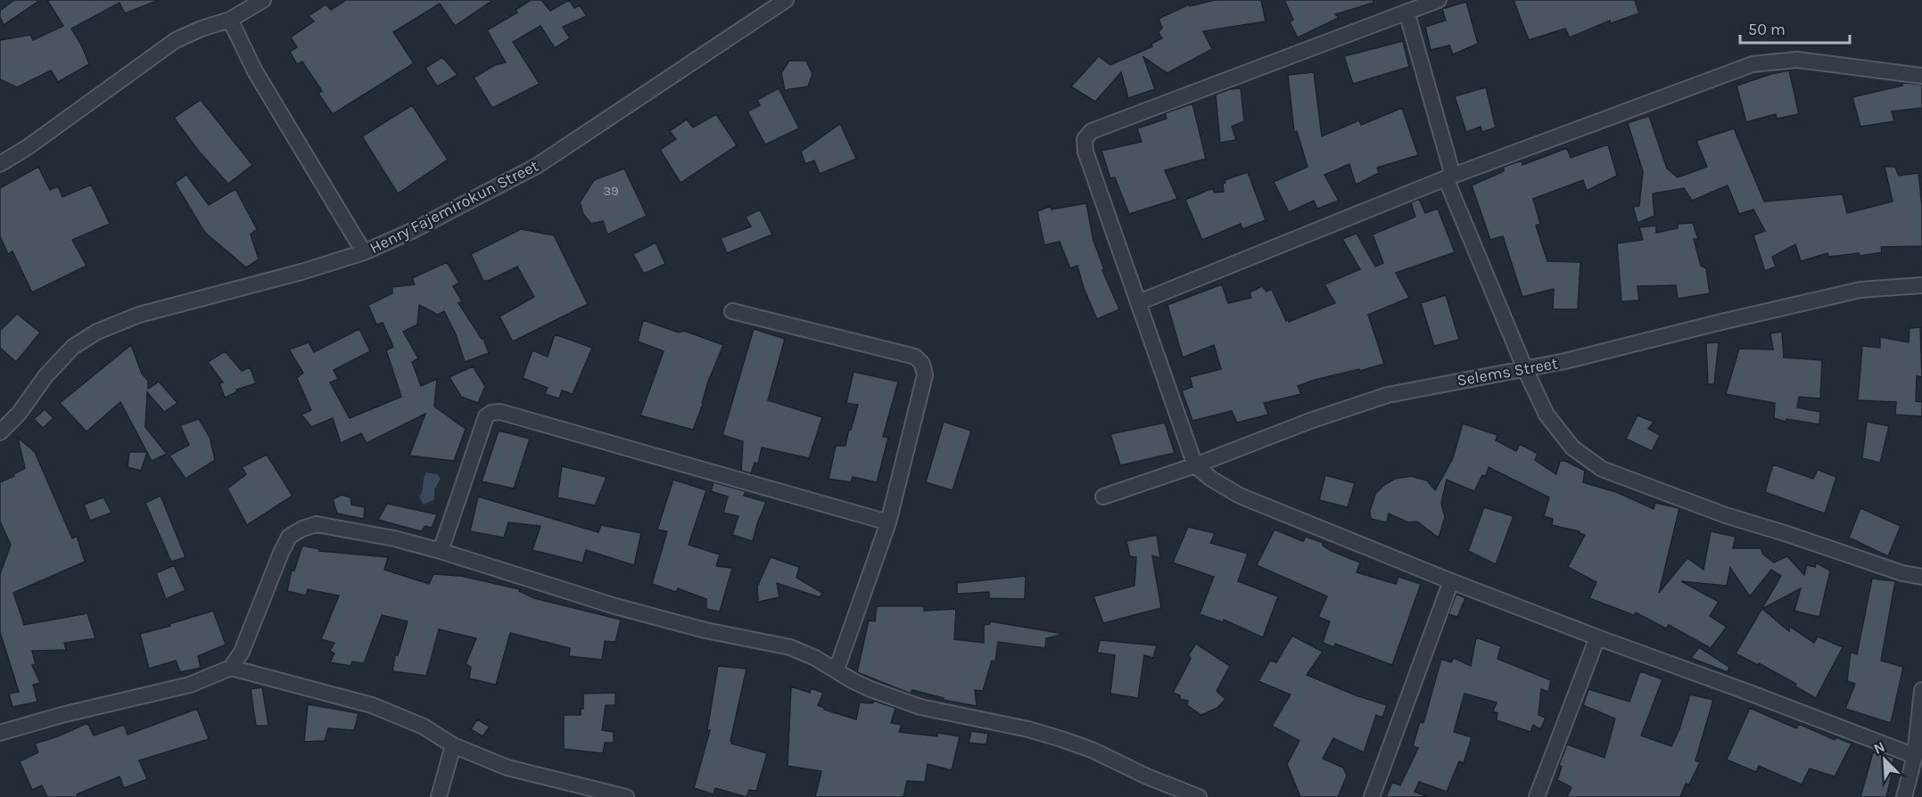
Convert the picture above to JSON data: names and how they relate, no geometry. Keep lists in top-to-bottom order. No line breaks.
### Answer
{"streets":{"street":["Henry Fajemirokun Street","Selems Street"]},"house_numbers":["39"],"scale_bar":"50 m","north":"top left"}
